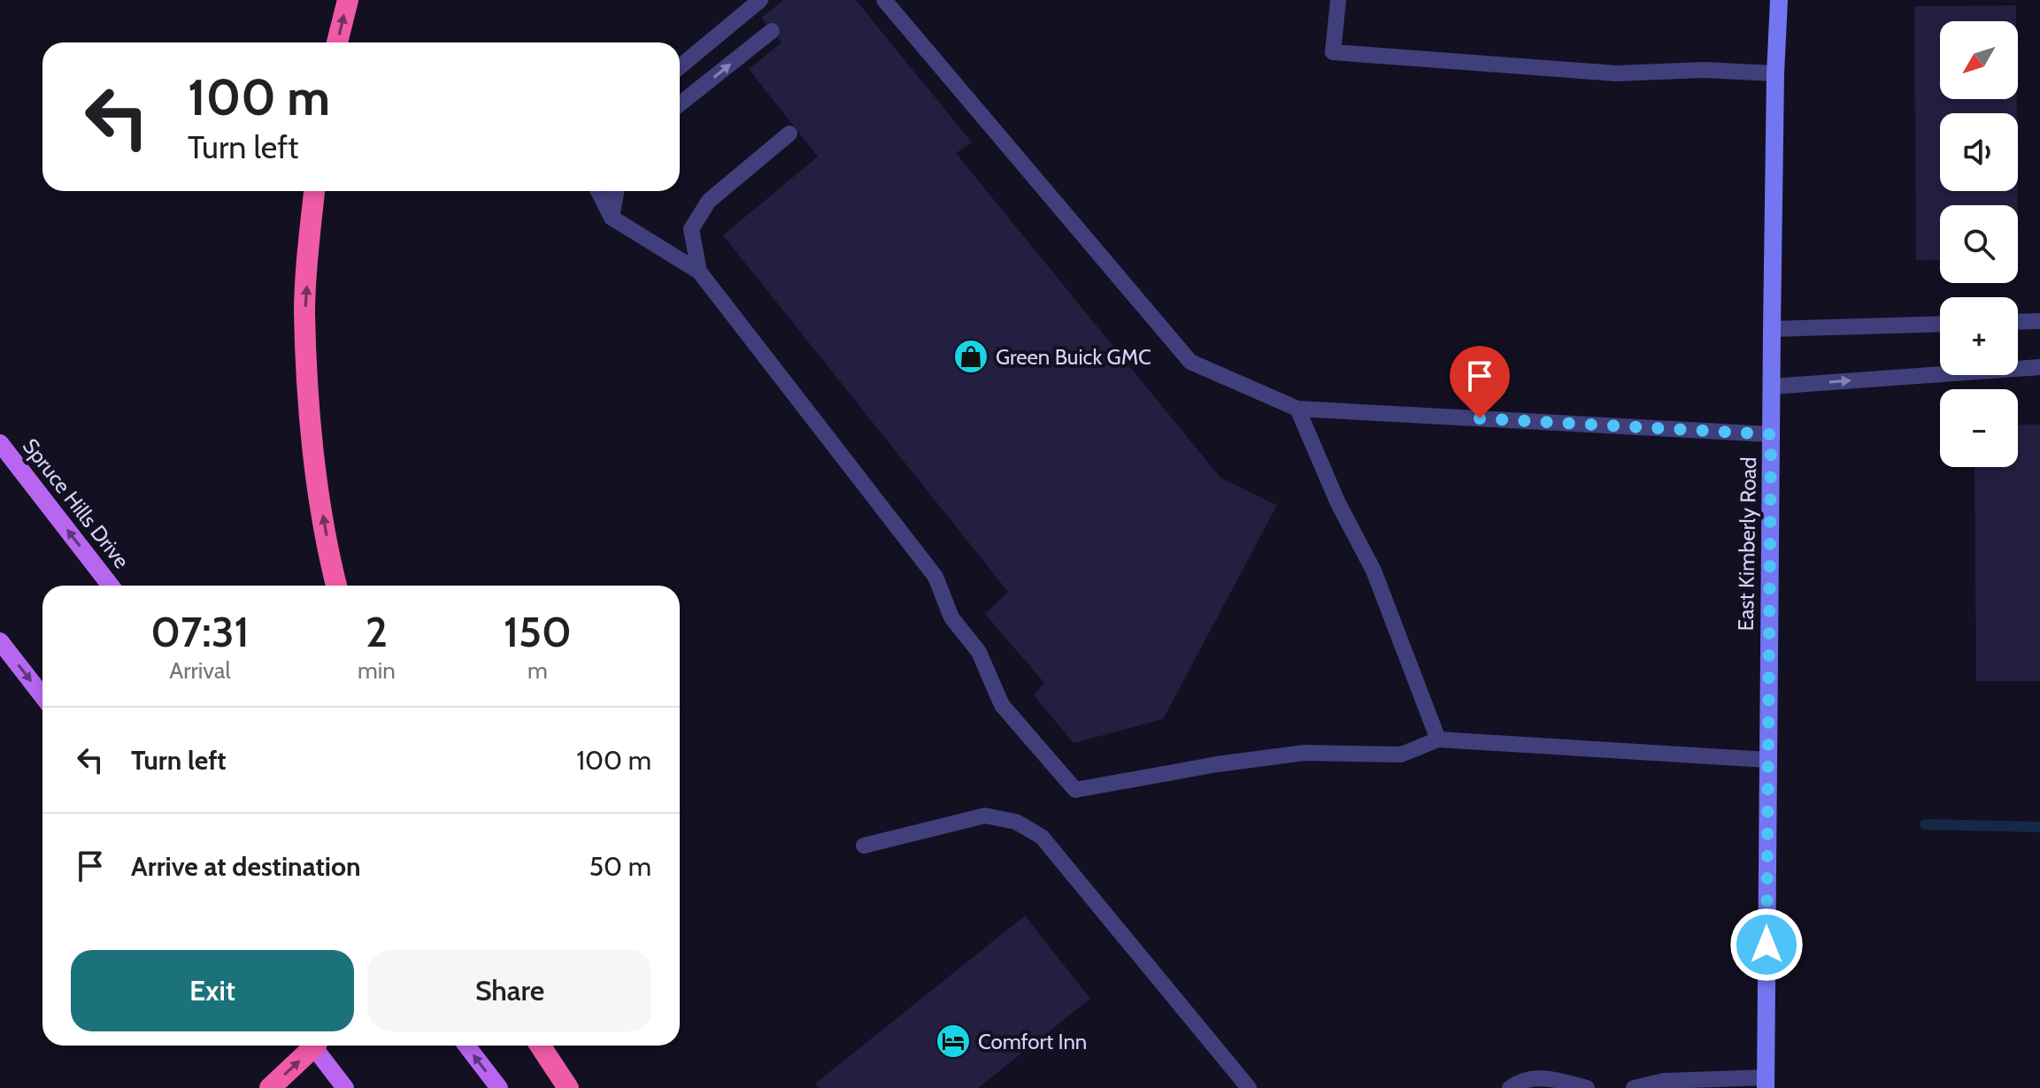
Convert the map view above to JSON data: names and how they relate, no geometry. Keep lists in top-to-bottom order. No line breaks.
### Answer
{"streets":{"main road":["Spruce Hills Drive","East Kimberly Road"]},"one_way":["Spruce Hills Drive"],"places":{"shop":["Green Buick GMC"],"hotel":["Comfort Inn"]},"north":"bottom left","page":{"map_buttons":["+","−"],"turn":["100 m","Turn left"],"eta":["07:31","Arrival","2","min","150","m"],"list":[{"name":"Turn left","value":"100 m"},{"name":"Arrive at destination","value":"50 m"}],"buttons":["Exit","Share"]}}
